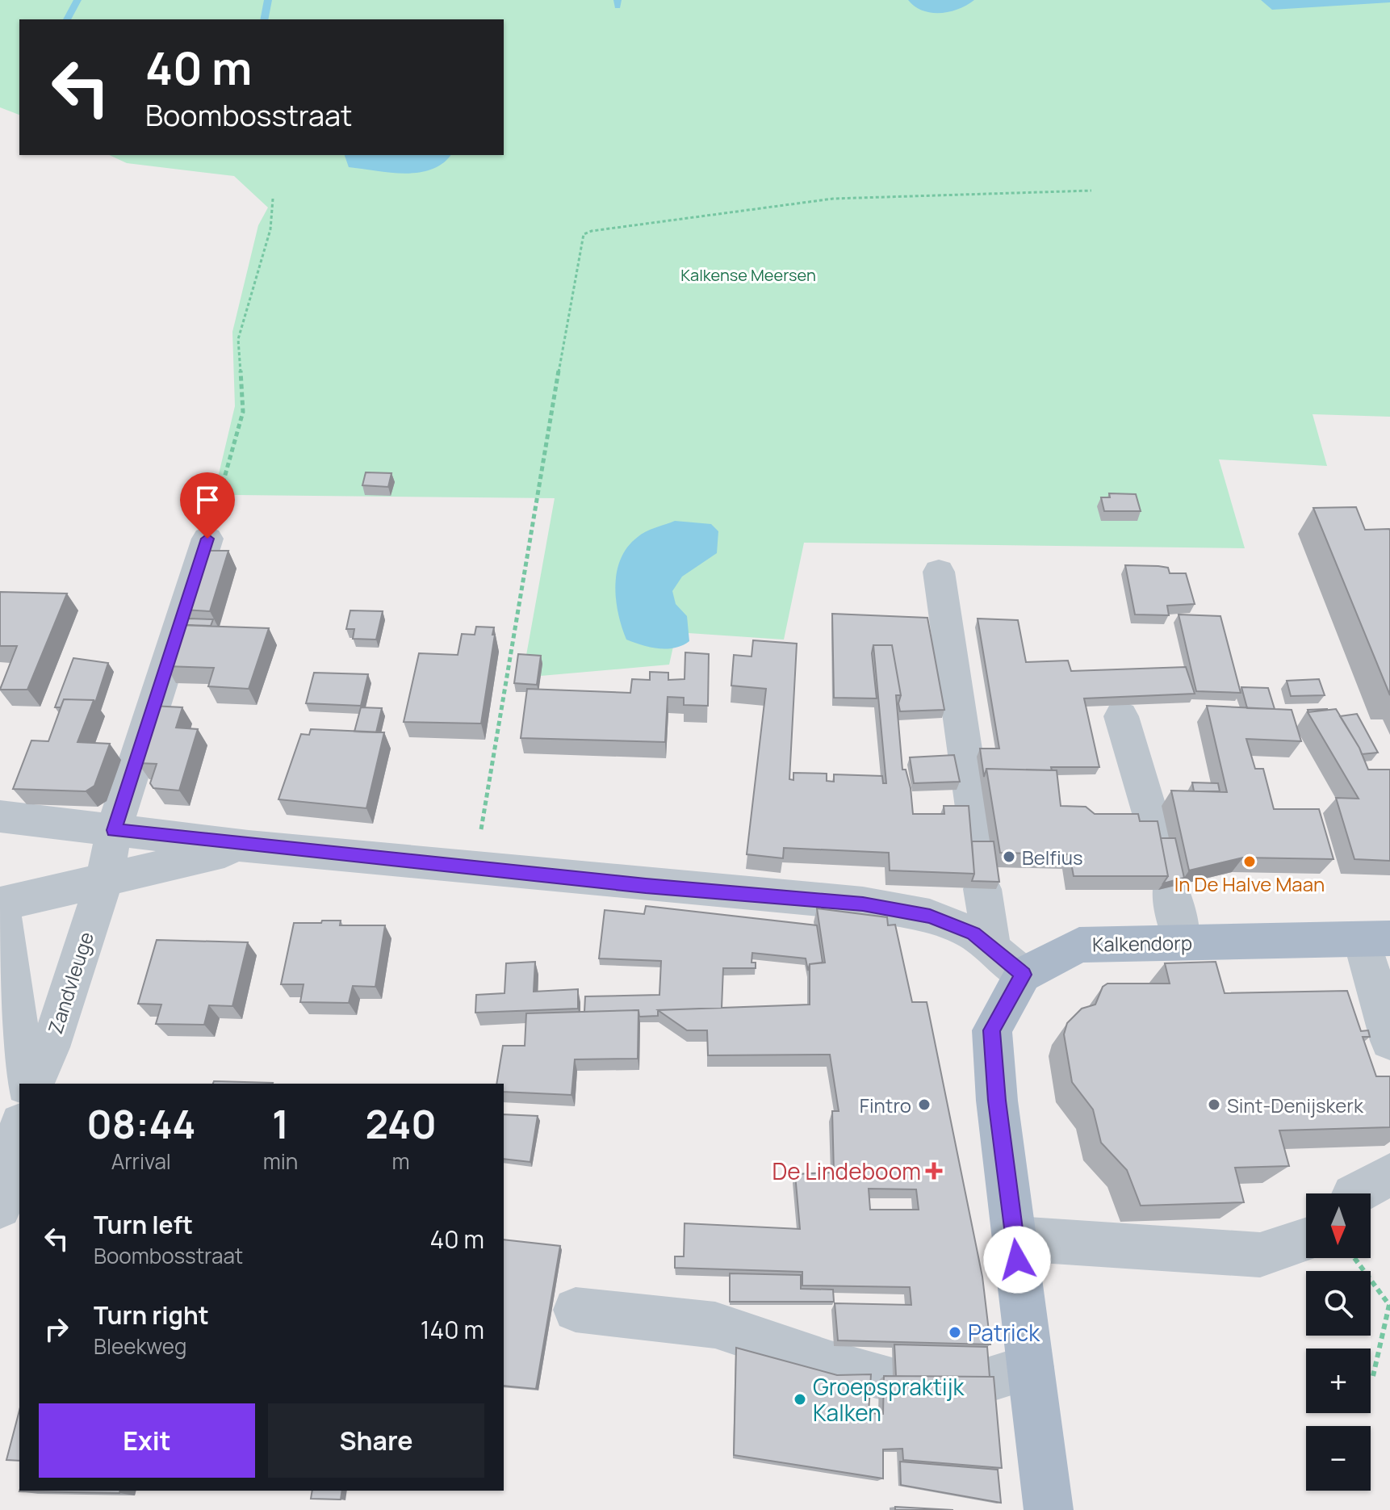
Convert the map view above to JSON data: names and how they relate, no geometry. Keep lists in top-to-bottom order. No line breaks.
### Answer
{"streets":{"main road":["Kalkendorp"],"street":["Zandvleuge"]},"parks":["Kalkense Meersen"],"places":{"other":["Belfius","In De Halve Maan","Fintro","Sint-Denijskerk","Patrick","Groepspraktijk Kalken"],"health":["De Lindeboom"]},"north":"bottom","page":{"turn":["40 m","Boombosstraat"],"eta":["08:44","Arrival","1","min","240","m"],"map_buttons":["+","−"],"list":[{"name":"Turn left","note":"Boombosstraat","value":"40 m"},{"name":"Turn right","note":"Bleekweg","value":"140 m"}],"buttons":["Exit","Share"]}}
